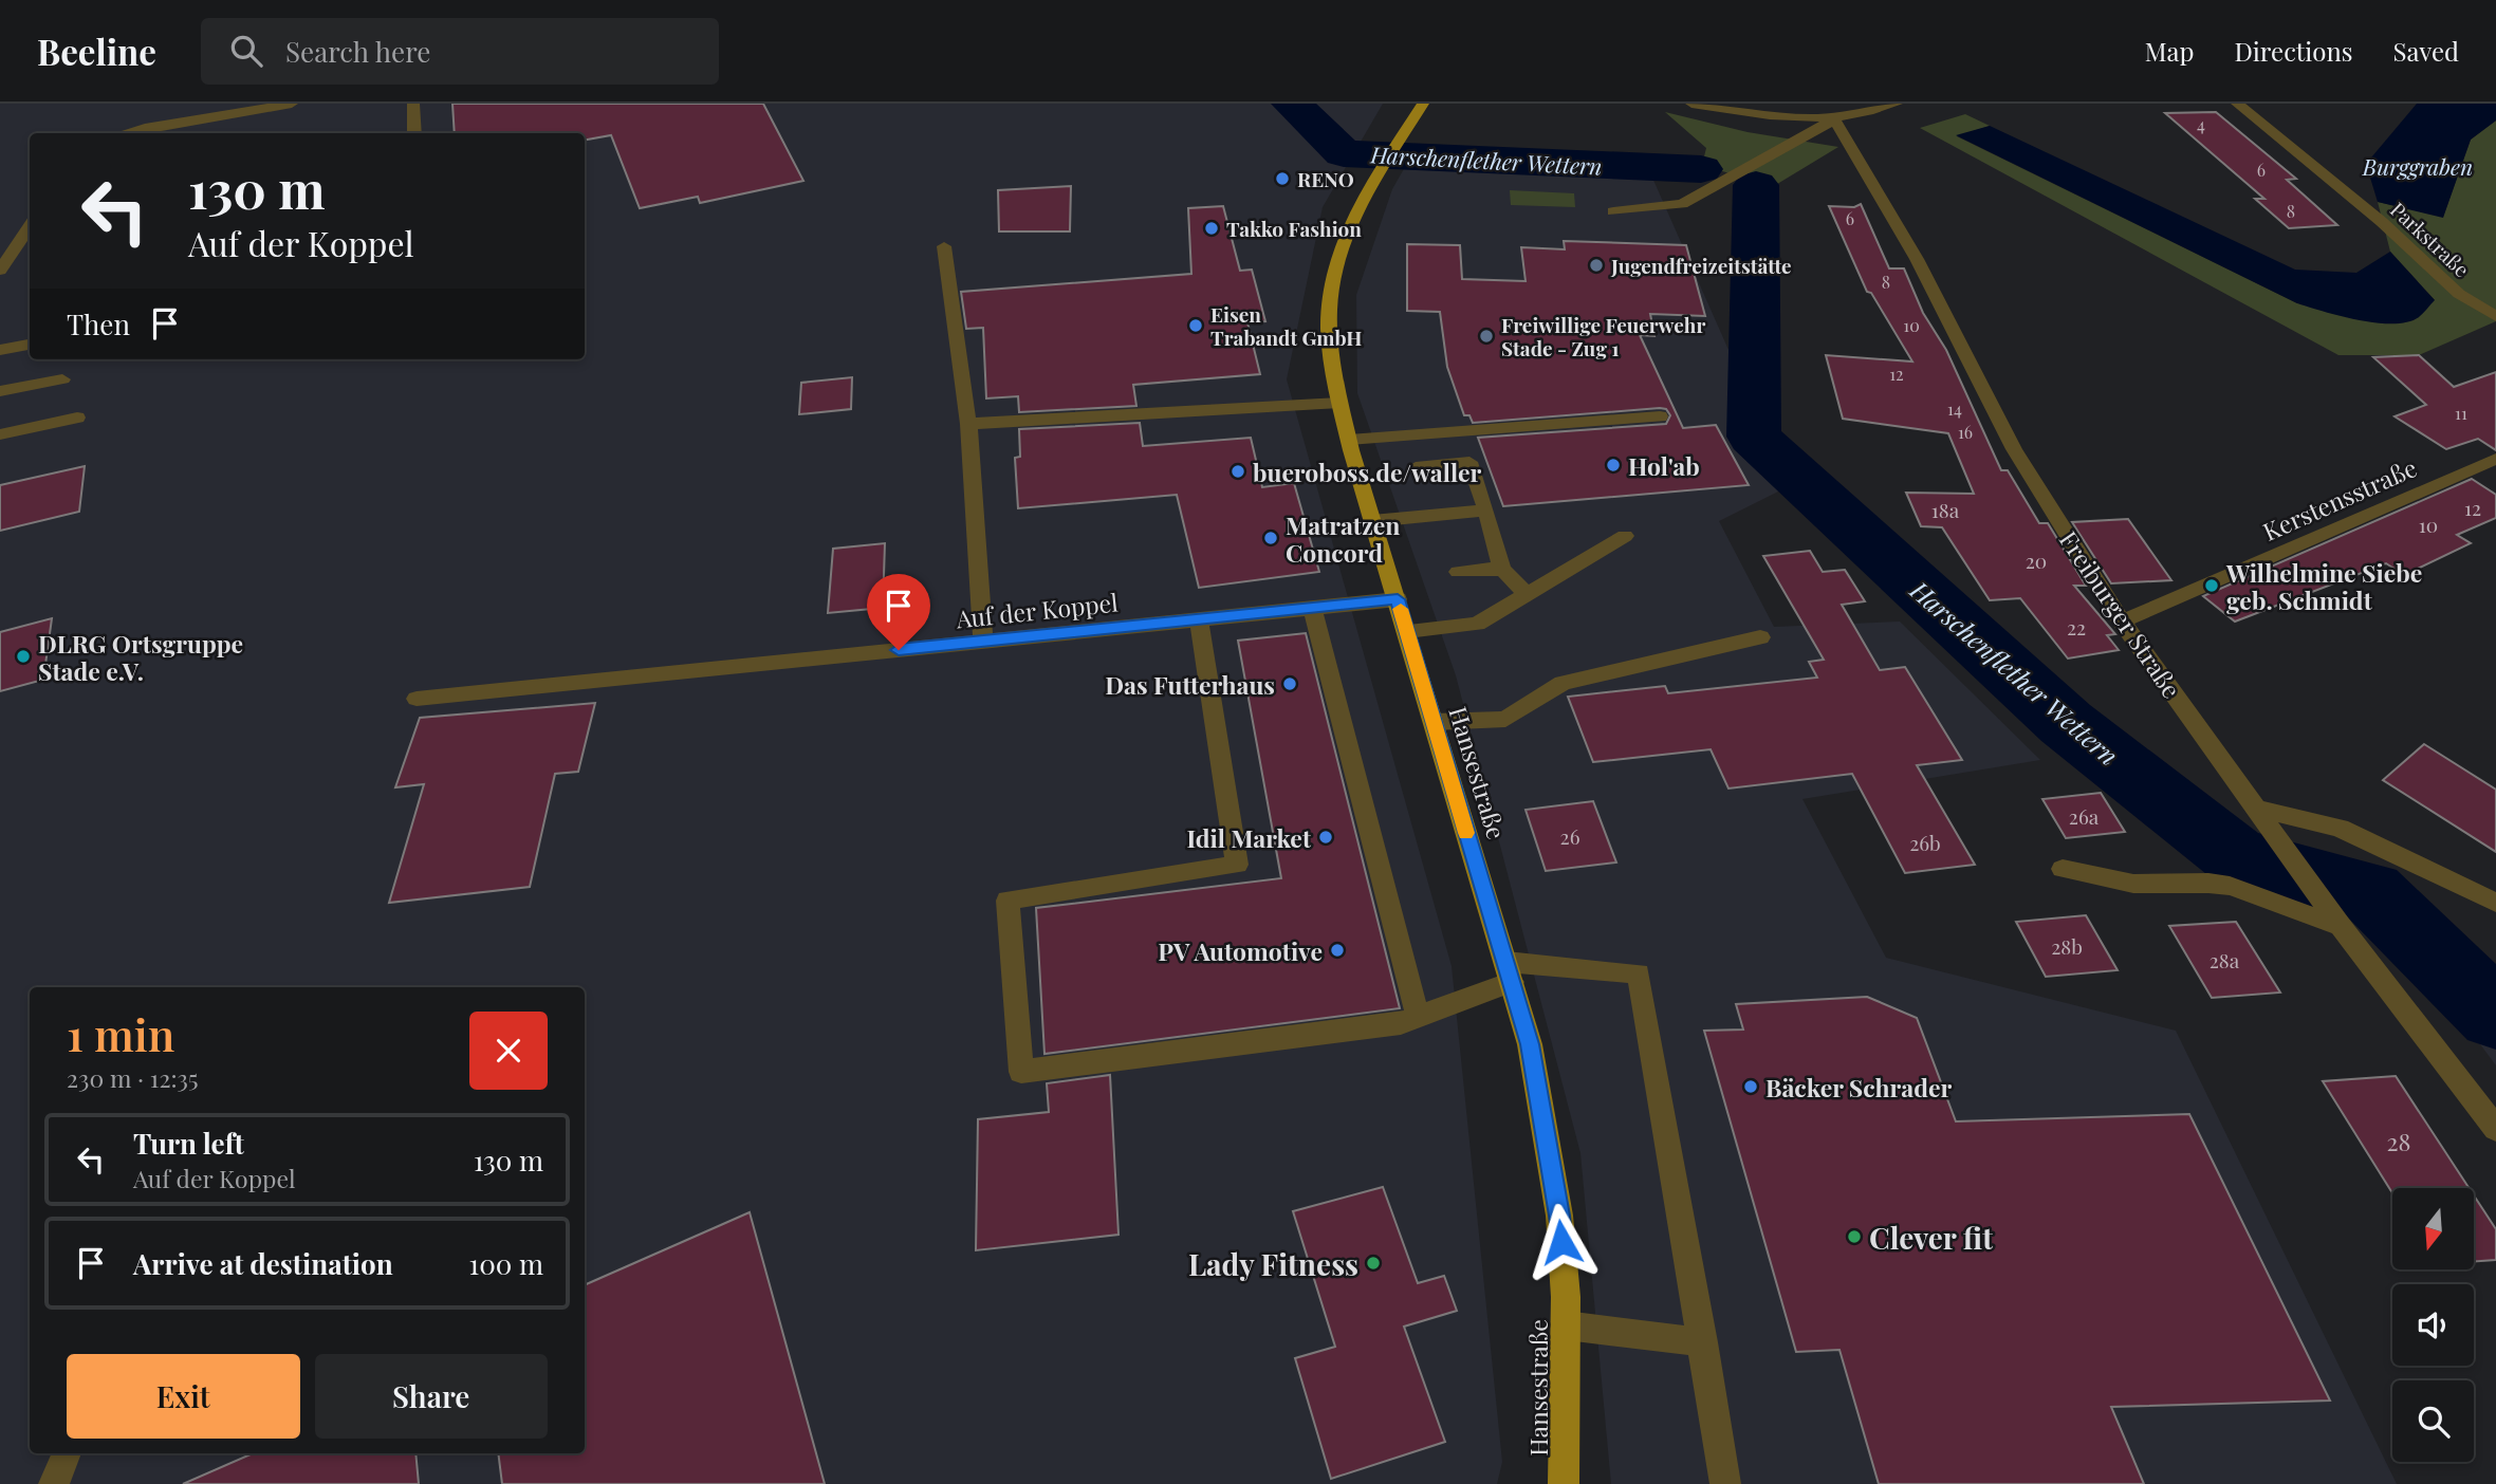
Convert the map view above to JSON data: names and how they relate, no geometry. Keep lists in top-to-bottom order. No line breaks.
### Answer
{"streets":{"main road":["Hansestraße"],"street":["Parkstraße","Kerstensstraße","Auf der Koppel","Freiburger Straße"]},"crossings":[["Kerstensstraße","Freiburger Straße"],["Auf der Koppel","Hansestraße"]],"water":["Harschenflether Wettern","Burggraben"],"places":["RENO","Takko Fashion","Jugendfreizeitstätte","Eisen Trabandt GmbH","Freiwillige Feuerwehr Stade - Zug 1","Hol'ab","bueroboss.de/waller","Matratzen Concord","Wilhelmine Siebe geb. Schmidt","DLRG Ortsgruppe Stade e.V.","Das Futterhaus","Idil Market","PV Automotive","Bäcker Schrader","Clever fit","Lady Fitness"],"house_numbers":["4","6","8","6","8","10","12","14","11","16","12","18a","10","20","22","26a","26","26b","28b","28a","28"],"north":"bottom","page":{"header":"Beeline","search":"Search here","nav":["Map","Directions","Saved"],"turn":["130 m","Auf der Koppel"],"then":"Then","heading":["1 min","230 m · 12:35"],"list":[{"name":"Turn left","note":"Auf der Koppel","value":"130 m"},{"name":"Arrive at destination","value":"100 m"}],"buttons":["Exit","Share"]}}
